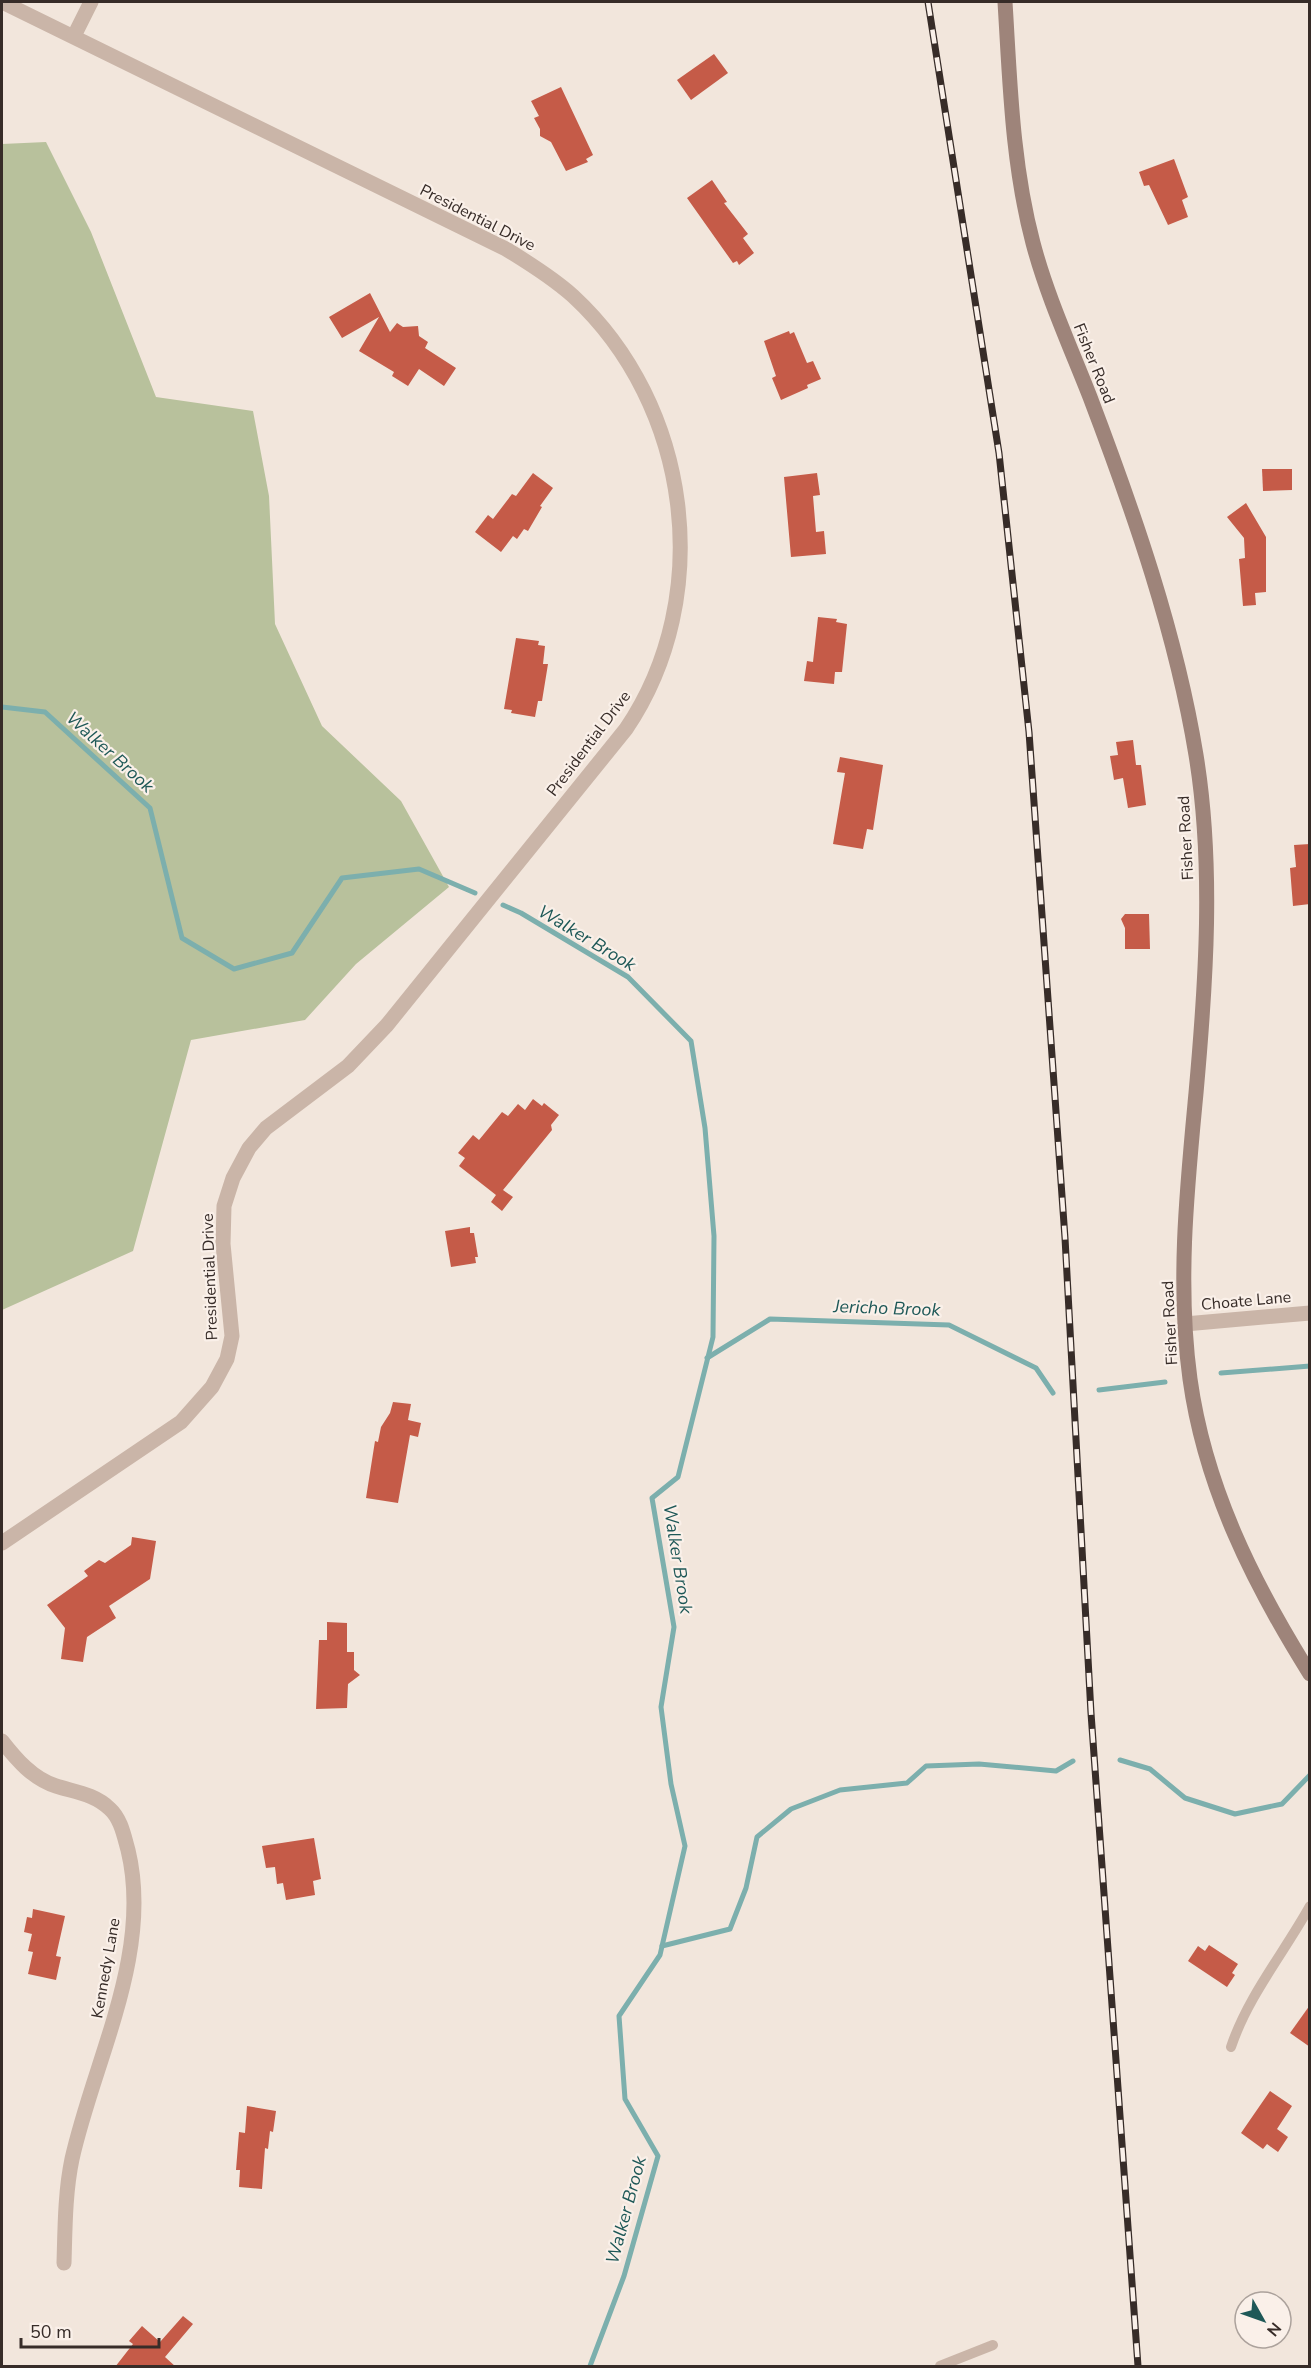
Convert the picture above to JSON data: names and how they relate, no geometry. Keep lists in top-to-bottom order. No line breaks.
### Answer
{"streets":{"street":["Presidential Drive","Fisher Road","Choate Lane","Kennedy Lane"]},"crossings":[["Fisher Road","Choate Lane"]],"water":["Walker Brook","Jericho Brook"],"scale_bar":"50 m","north":"bottom right"}
